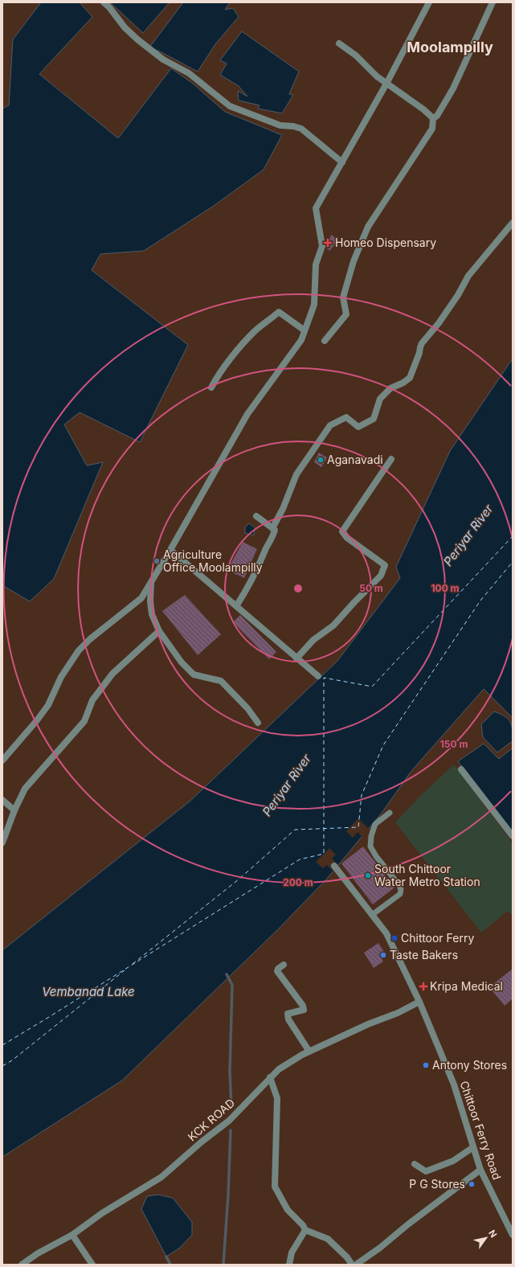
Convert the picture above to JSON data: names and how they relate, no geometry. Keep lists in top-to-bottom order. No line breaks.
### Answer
{"streets":{"street":["KCK ROAD","Chittoor Ferry Road"]},"crossings":[["KCK ROAD","Chittoor Ferry Road"]],"districts":["Moolampilly"],"water":["Periyar River","Vembanad Lake"],"places":{"health":["Homeo Dispensary","Kripa Medical"],"other":["Aganavadi","Agriculture Office Moolampilly","South Chittoor Water Metro Station","Taste Bakers","Antony Stores","P G Stores"],"transit":["Chittoor Ferry"]},"north":"top right","rings":["50 m","100 m","150 m","200 m"]}
